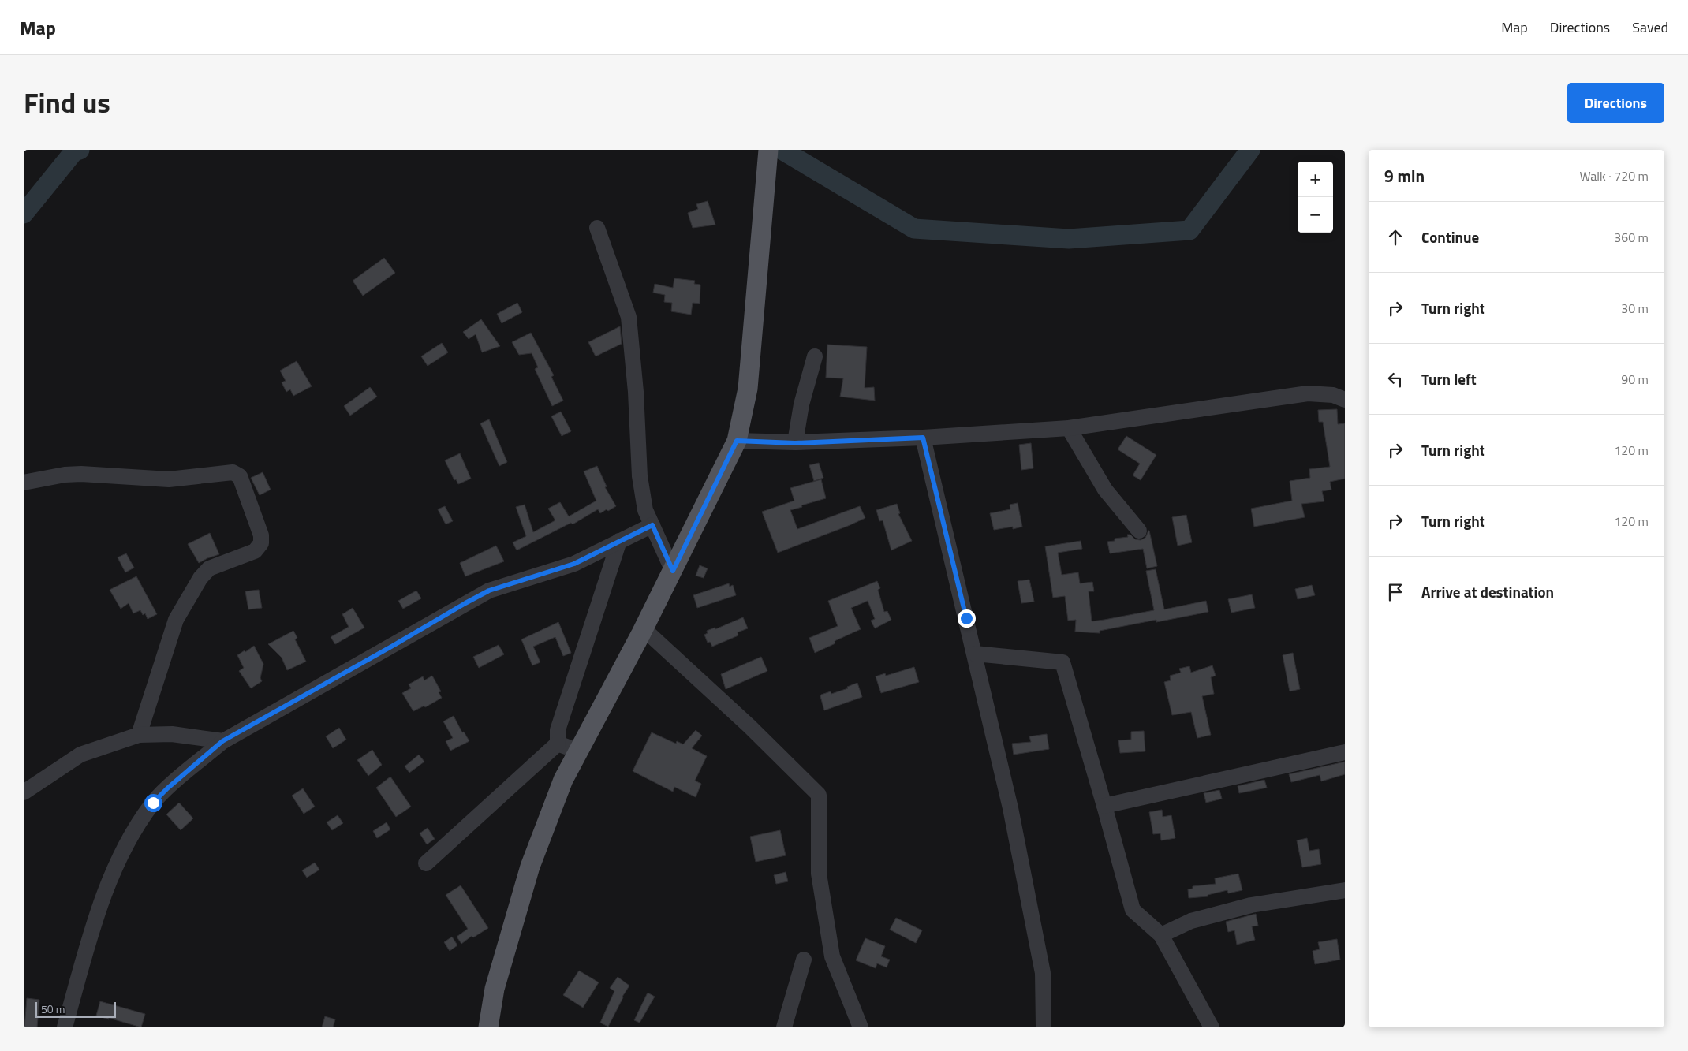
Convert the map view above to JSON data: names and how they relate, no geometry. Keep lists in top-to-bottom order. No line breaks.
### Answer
{"scale_bar":"50 m","page":{"header":"Map","nav":["Map","Directions","Saved"],"title":"Find us","buttons":"Directions","heading":["9 min","Walk · 720 m"],"map_buttons":["+","−"],"list":[["Continue","360 m"],["Turn right","30 m"],["Turn left","90 m"],["Turn right","120 m"],["Turn right","120 m"],"Arrive at destination"],"scale":"50 m"}}
